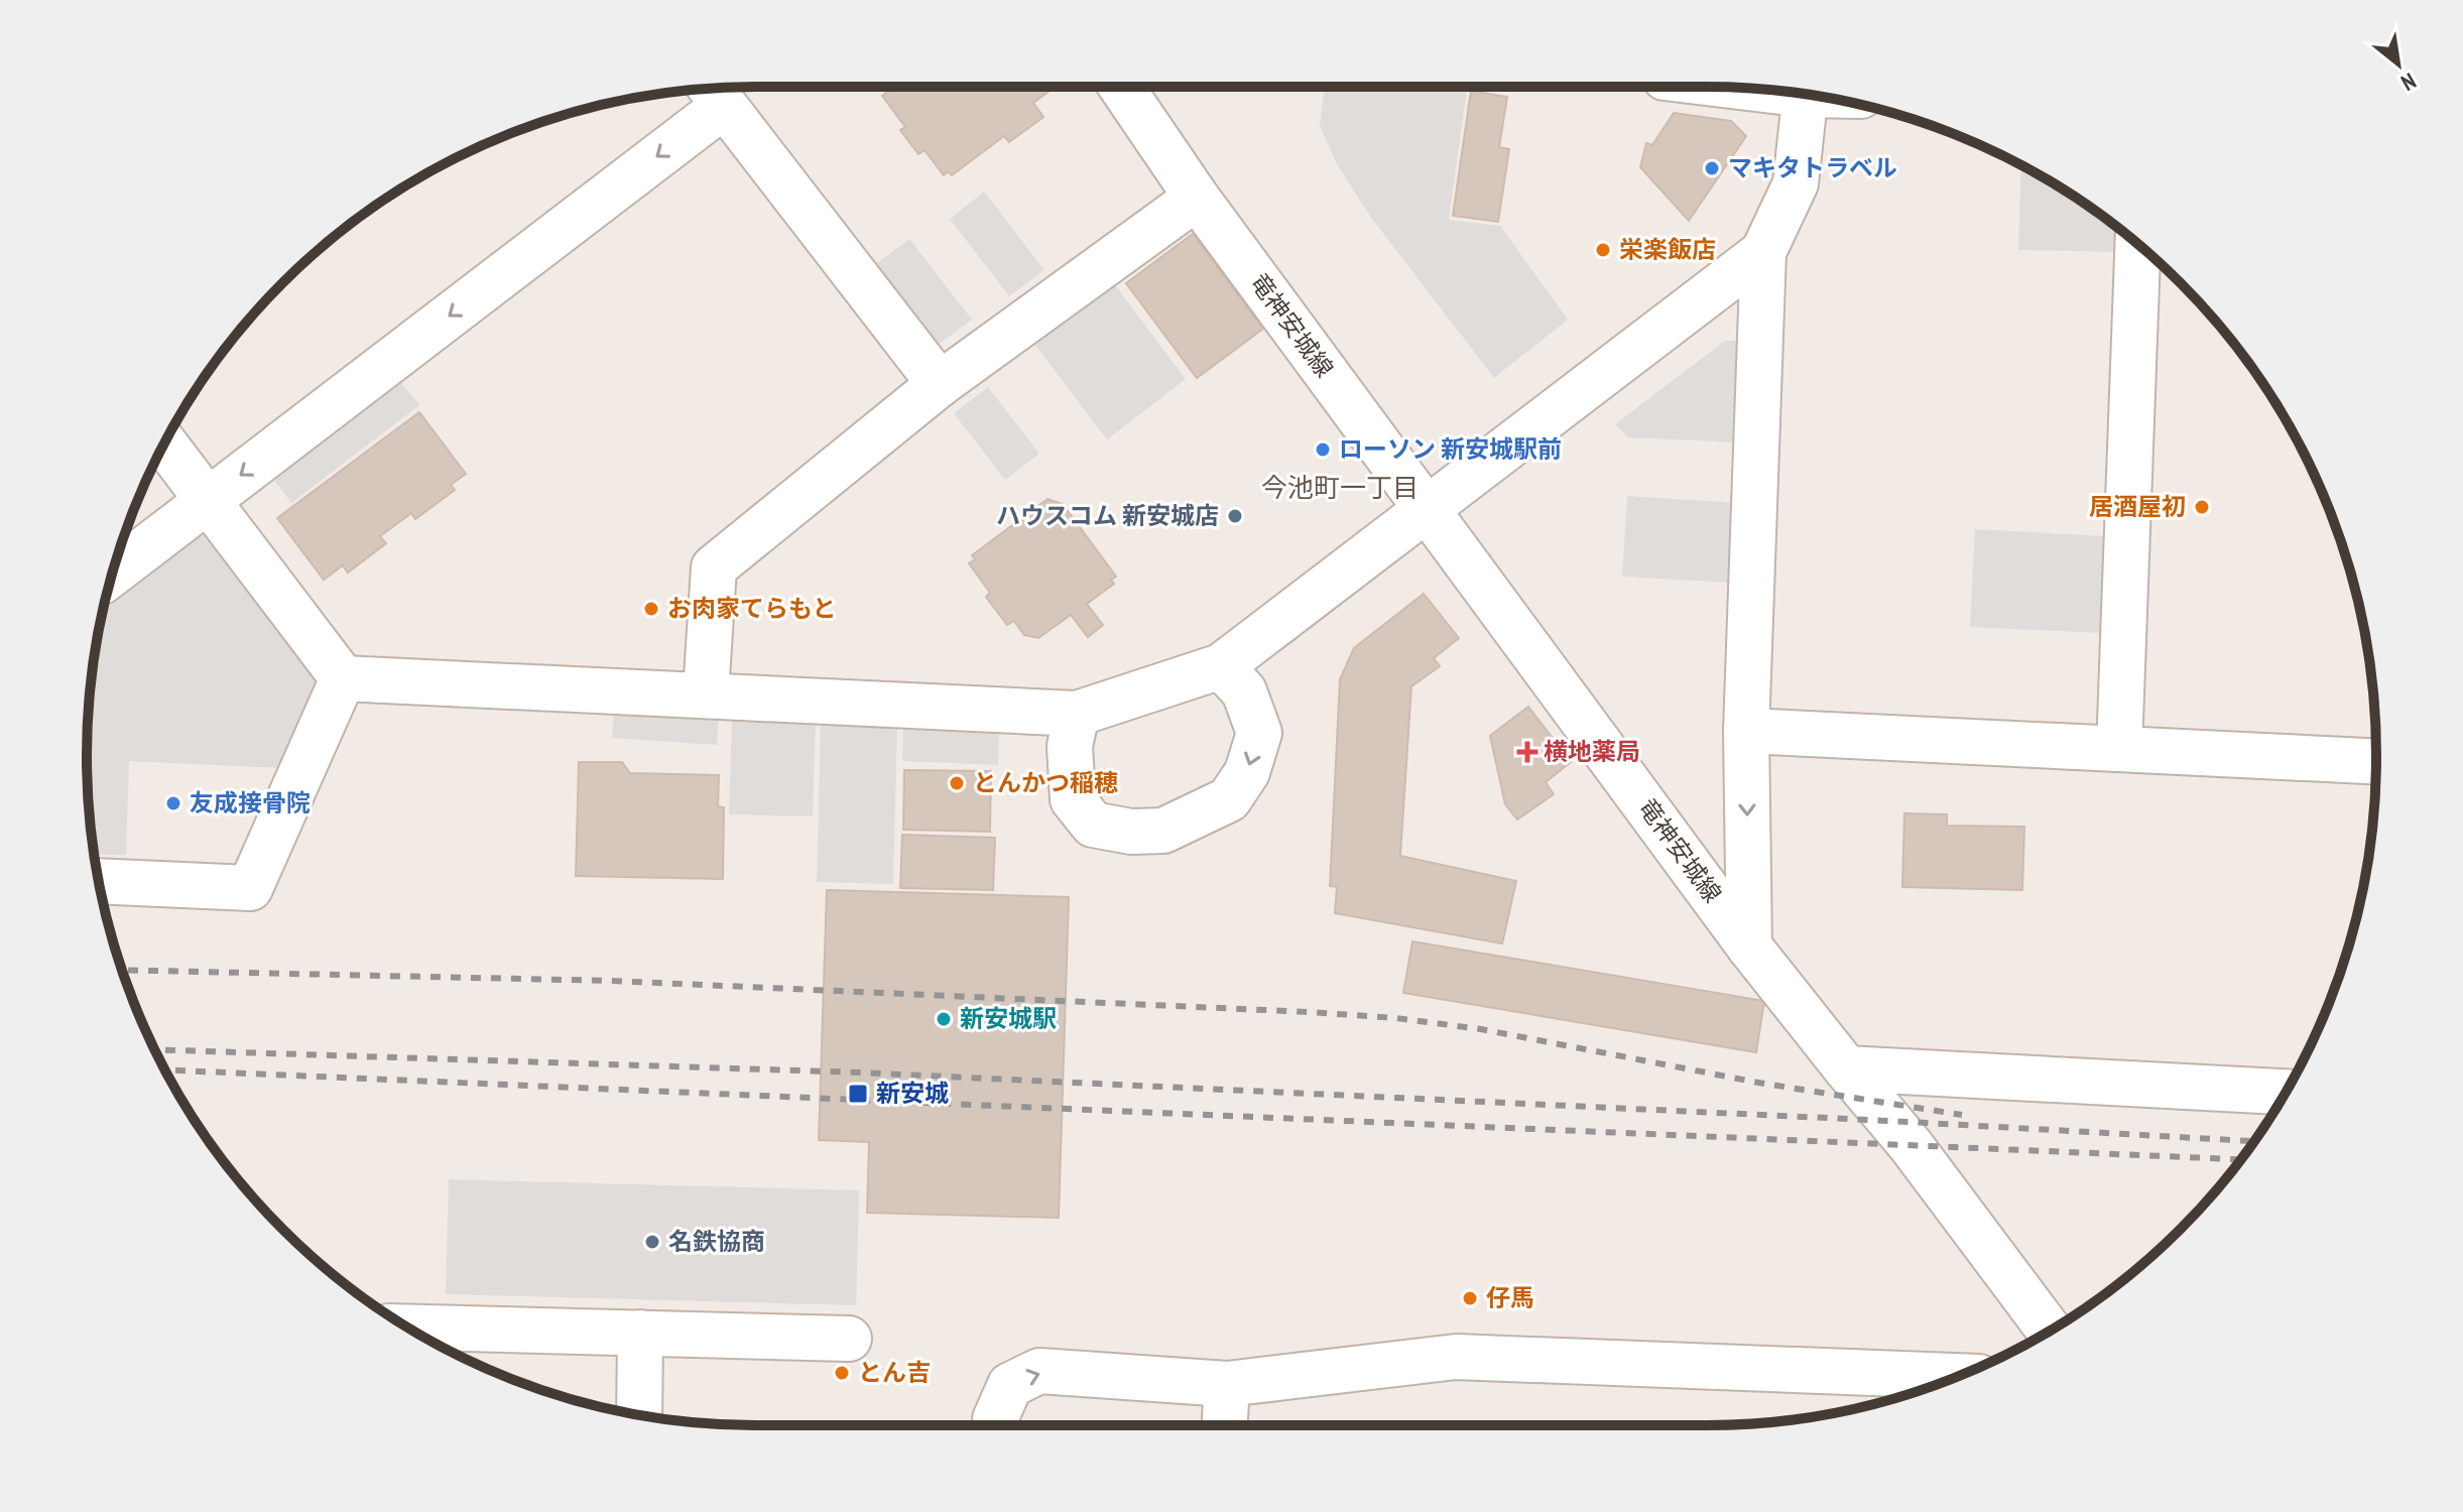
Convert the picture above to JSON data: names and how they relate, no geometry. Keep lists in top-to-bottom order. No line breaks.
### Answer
{"streets":{"street":["竜神安城線"]},"districts":["今池町一丁目"],"places":{"other":["マキタトラベル","栄楽飯店","ローソン 新安城駅前","居酒屋初","ハウスコム 新安城店","お肉家てらもと","とんかつ稲穂","友成接骨院","新安城駅","名鉄協商","仔馬","とん吉"],"health":["横地薬局"],"transit":["新安城"]},"north":"bottom right"}
